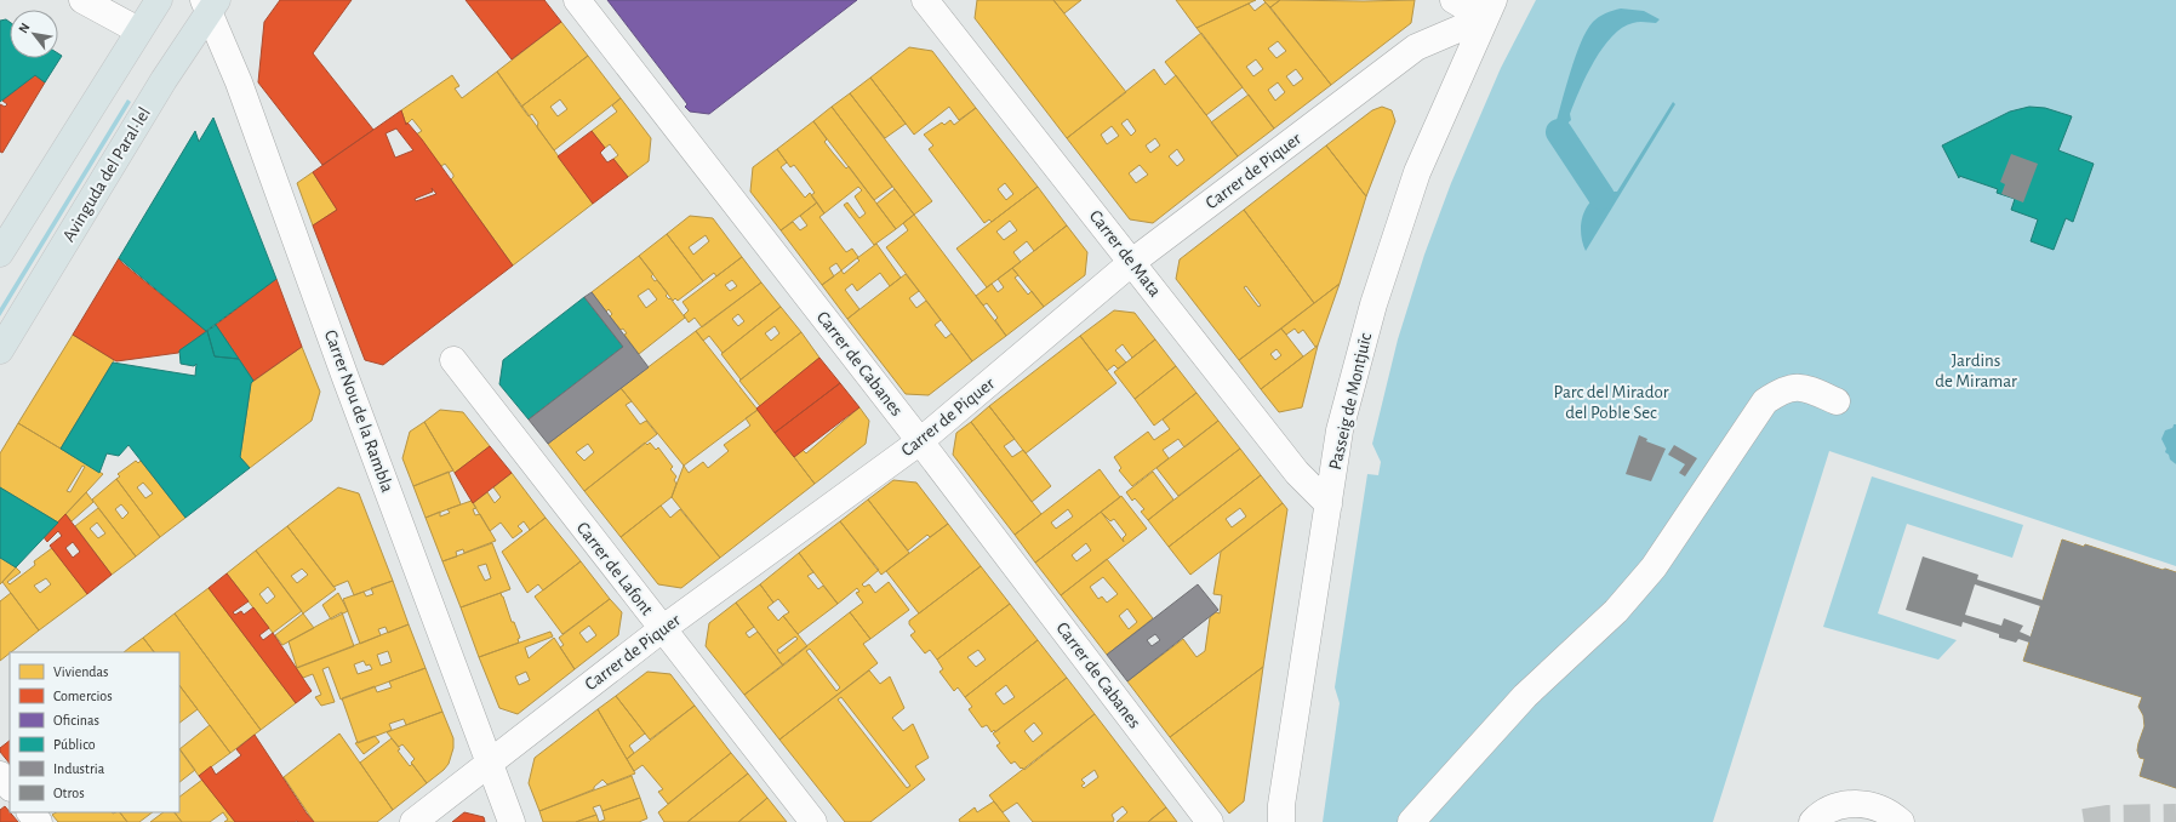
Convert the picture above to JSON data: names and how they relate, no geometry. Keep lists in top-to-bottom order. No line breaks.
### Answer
{"streets":{"main road":["Avinguda del Paral·lel"],"street":["Carrer de Piquer","Carrer de Mata","Carrer de Cabanes","Passeig de Montjuïc","Carrer Nou de la Rambla","Carrer de Lafont"]},"crossings":[["Carrer de Piquer","Carrer de Mata"],["Carrer de Piquer","Carrer de Cabanes"],["Carrer de Piquer","Passeig de Montjuïc"],["Carrer de Piquer","Carrer Nou de la Rambla"],["Carrer de Piquer","Carrer de Lafont"],["Avinguda del Paral·lel","Carrer Nou de la Rambla"],["Carrer de Mata","Passeig de Montjuïc"]],"parks":["Jardins de Miramar","Parc del Mirador del Poble Sec"],"legend":["Viviendas","Comercios","Oficinas","Público","Industria","Otros"],"north":"top left"}
